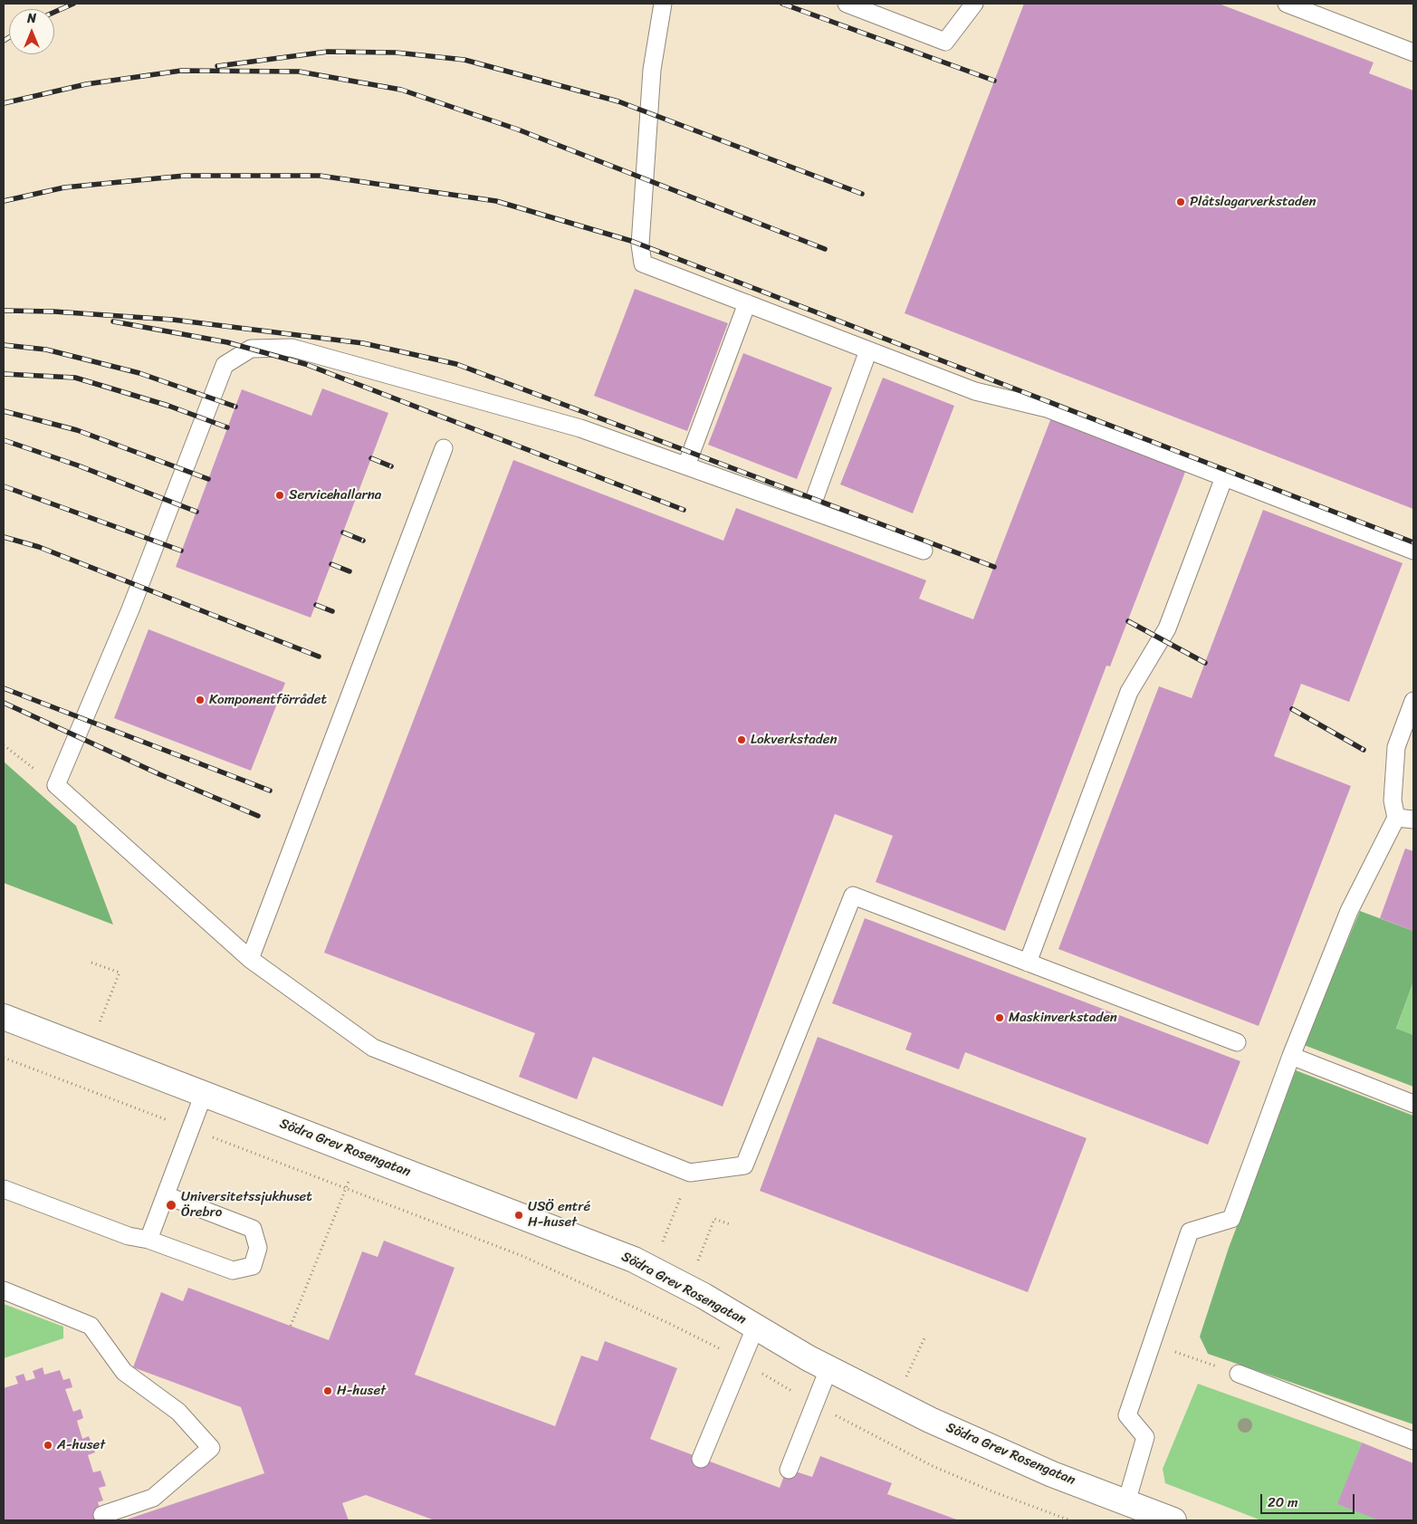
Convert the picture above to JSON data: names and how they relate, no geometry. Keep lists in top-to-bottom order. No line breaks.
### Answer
{"streets":{"street":["Södra Grev Rosengatan"]},"places":["Plåtslagarverkstaden","Servicehallarna","Komponentförrådet","Lokverkstaden","Maskinverkstaden","Universitetssjukhuset Örebro","USÖ entré H-huset","H-huset","A-huset"],"scale_bar":"20 m","north":"top"}
